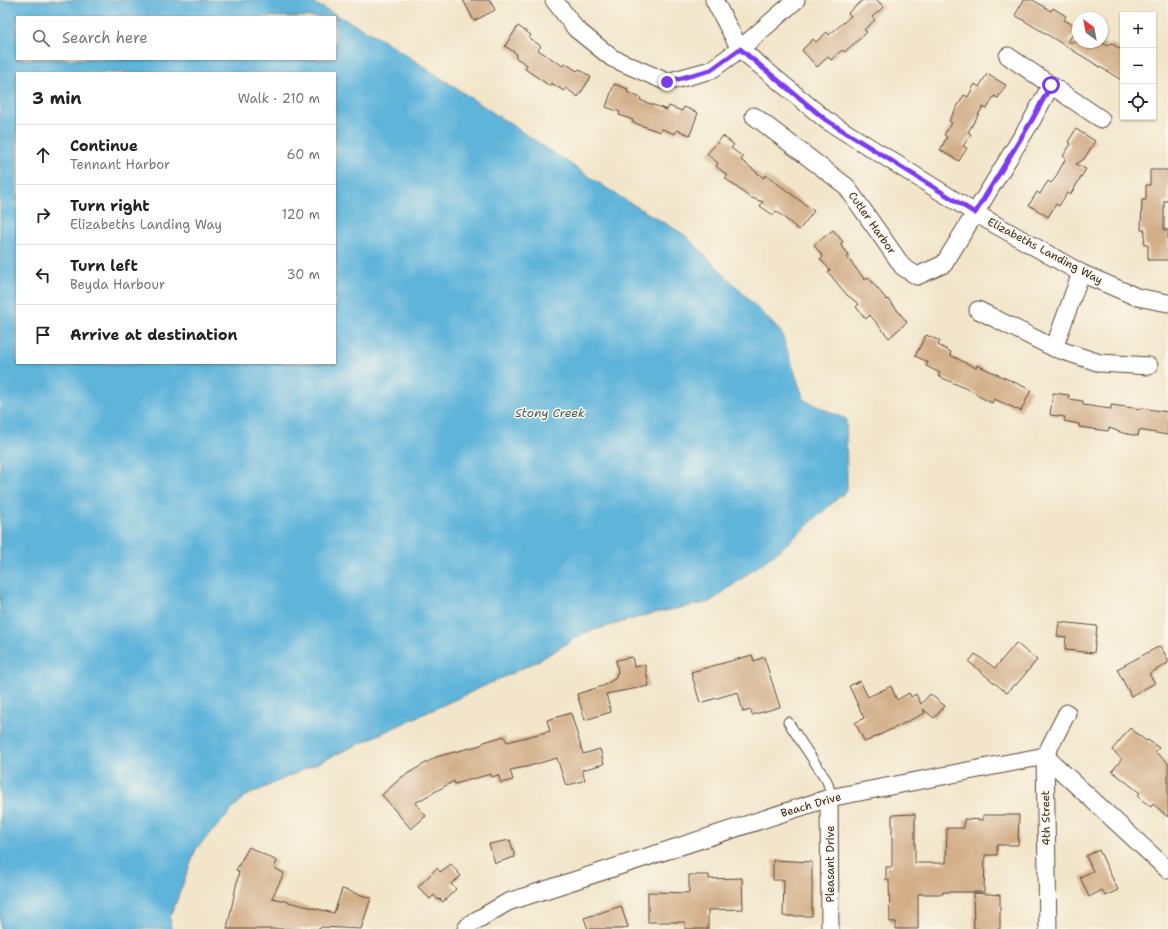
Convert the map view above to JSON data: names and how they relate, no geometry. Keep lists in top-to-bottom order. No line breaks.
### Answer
{"streets":{"street":["Cutler Harbor","Elizabeths Landing Way","Beach Drive","4th Street","Pleasant Drive"]},"crossings":[["Cutler Harbor","Elizabeths Landing Way"],["Beach Drive","4th Street"],["Beach Drive","Pleasant Drive"]],"water":["Stony Creek"],"north":"top left","page":{"map_buttons":["+","−"],"search":"Search here","heading":["3 min","Walk · 210 m"],"list":[["Continue","Tennant Harbor","60 m"],["Turn right","Elizabeths Landing Way","120 m"],["Turn left","Beyda Harbour","30 m"],"Arrive at destination"]}}
